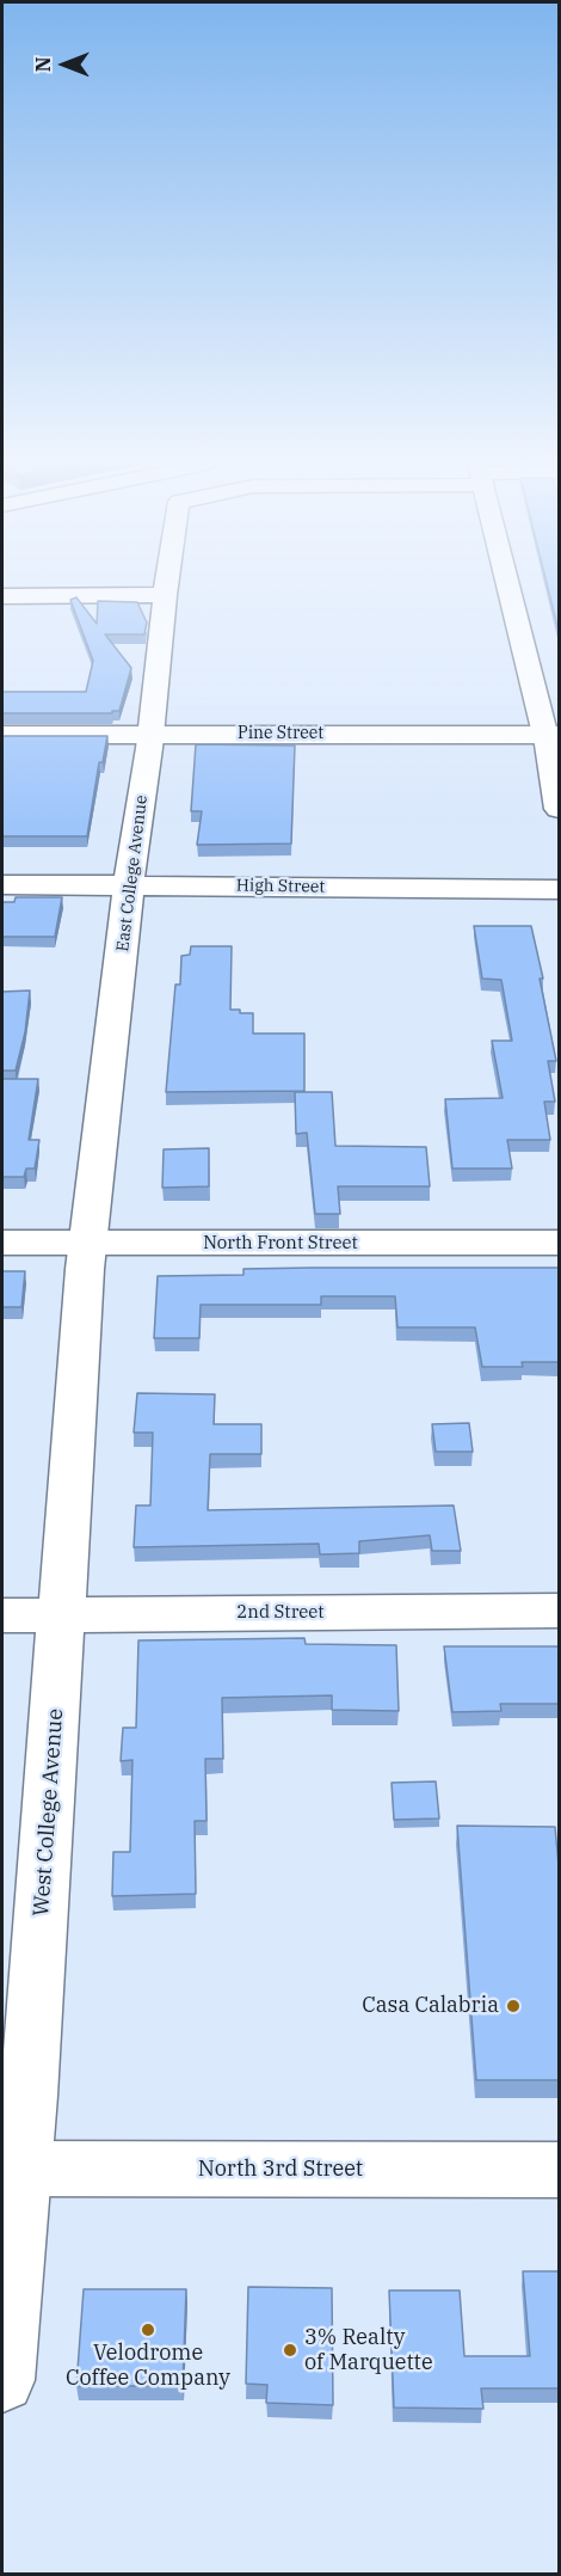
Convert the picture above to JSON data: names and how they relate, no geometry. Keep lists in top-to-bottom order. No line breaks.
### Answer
{"streets":{"street":["Pine Street","East College Avenue","High Street","North Front Street","2nd Street","West College Avenue","North 3rd Street"]},"crossings":[["Pine Street","East College Avenue"],["East College Avenue","High Street"],["East College Avenue","North Front Street"],["East College Avenue","West College Avenue"],["North Front Street","West College Avenue"],["2nd Street","West College Avenue"],["West College Avenue","North 3rd Street"]],"places":["Casa Calabria","Velodrome Coffee Company","3% Realty of Marquette"],"north":"left"}
